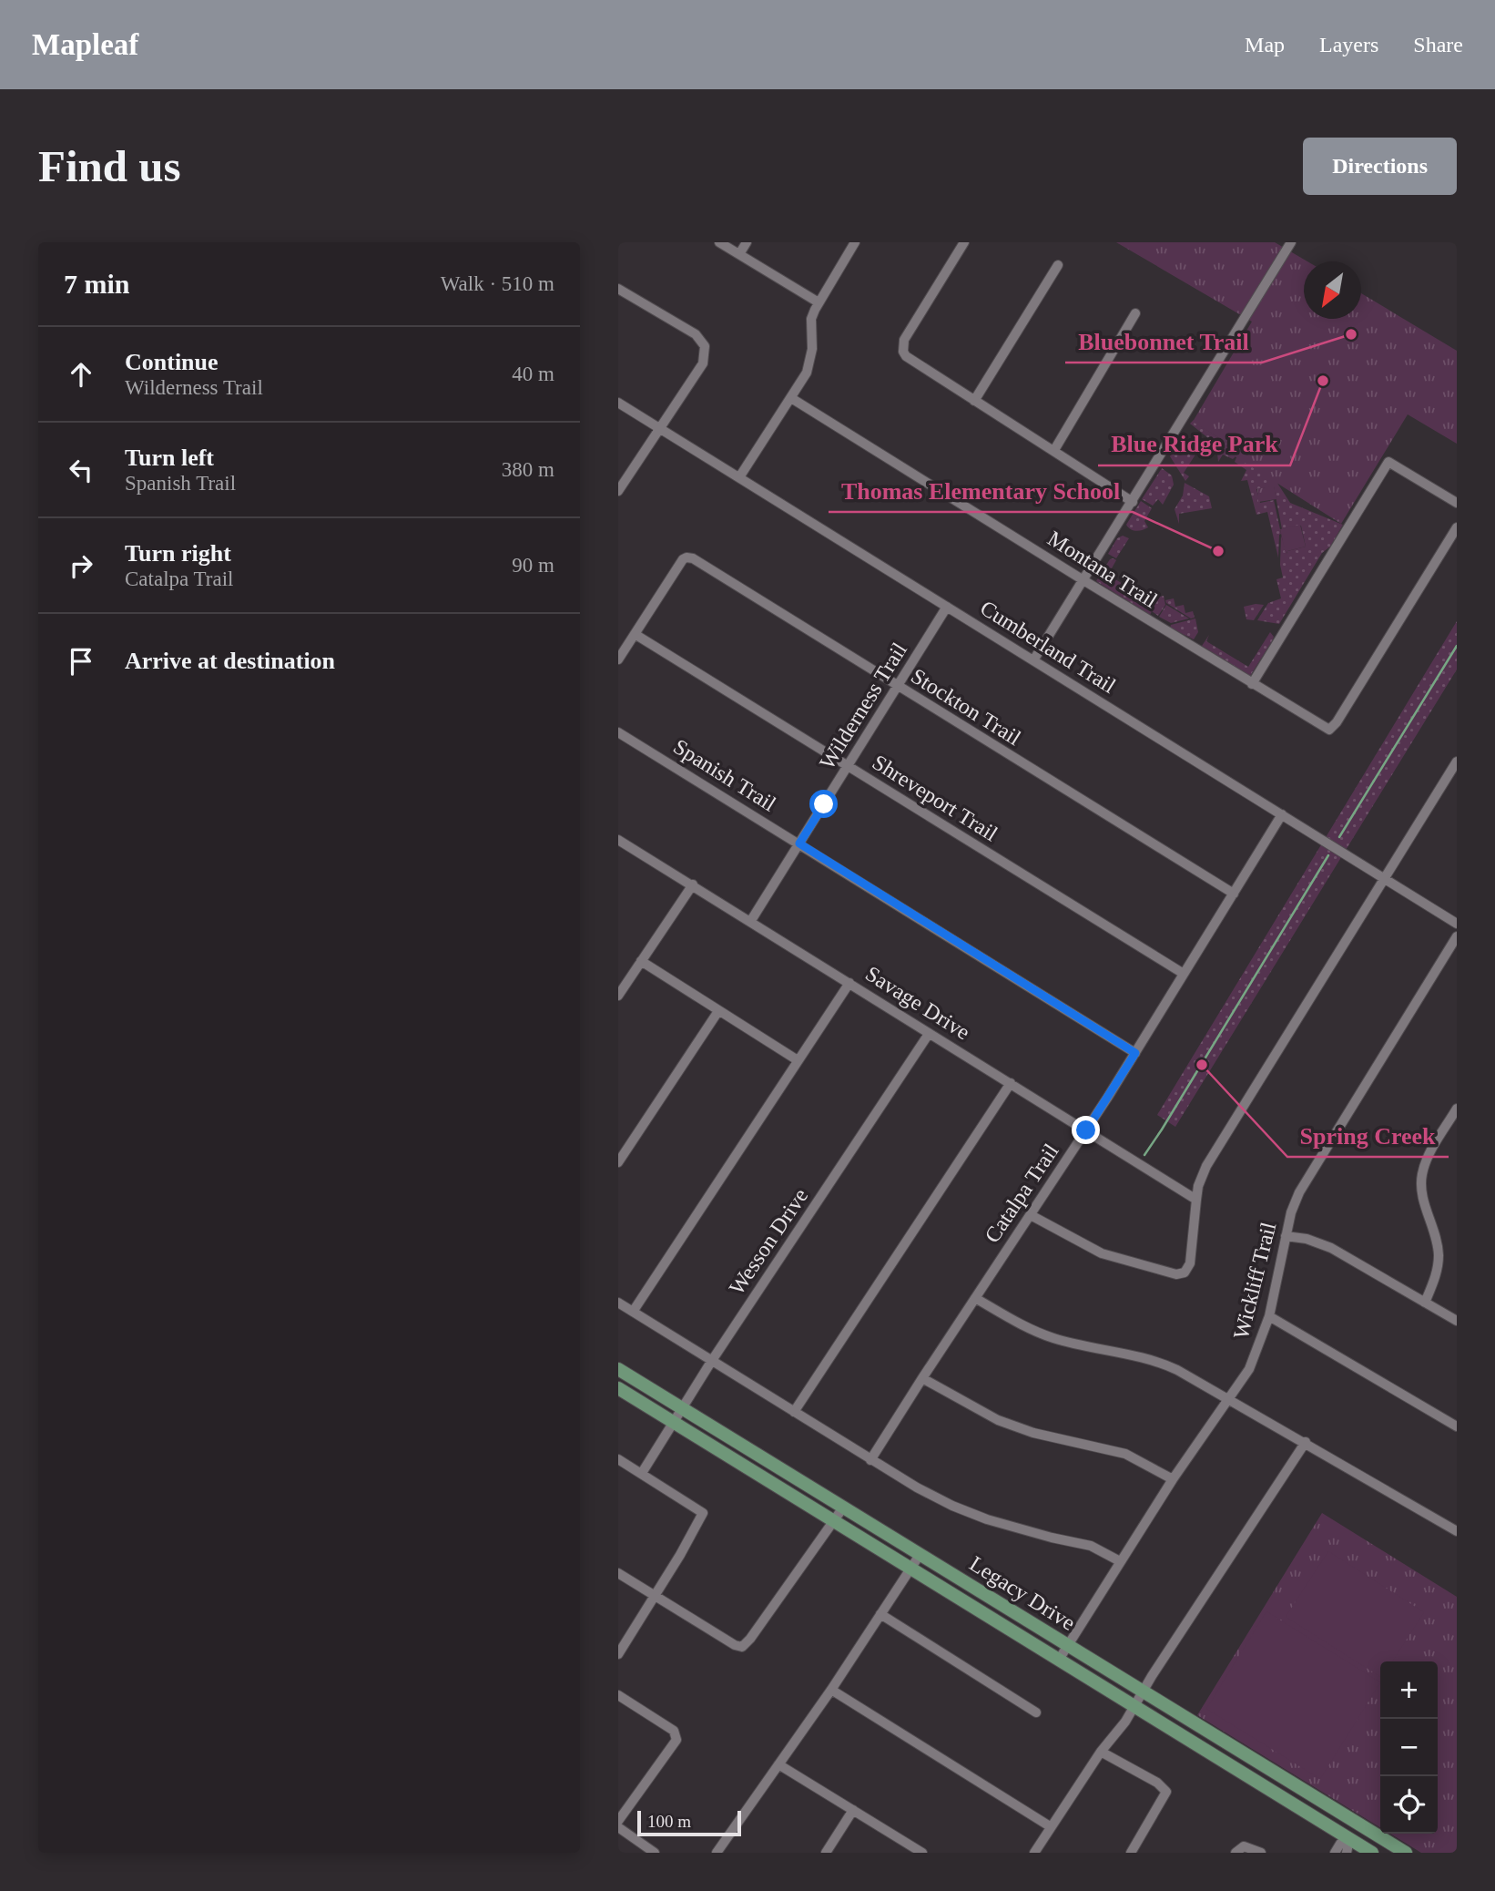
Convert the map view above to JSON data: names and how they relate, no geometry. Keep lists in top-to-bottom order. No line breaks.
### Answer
{"streets":{"main road":["Legacy Drive"],"street":["Montana Trail","Cumberland Trail","Wilderness Trail","Stockton Trail","Spanish Trail","Shreveport Trail","Savage Drive","Catalpa Trail","Wesson Drive","Wickliff Trail"]},"crossings":[["Cumberland Trail","Wilderness Trail"],["Cumberland Trail","Catalpa Trail"],["Wilderness Trail","Stockton Trail"],["Wilderness Trail","Spanish Trail"],["Wilderness Trail","Shreveport Trail"],["Wilderness Trail","Savage Drive"],["Stockton Trail","Shreveport Trail"],["Stockton Trail","Catalpa Trail"],["Spanish Trail","Catalpa Trail"],["Shreveport Trail","Catalpa Trail"],["Savage Drive","Catalpa Trail"],["Savage Drive","Wesson Drive"],["Wesson Drive","Legacy Drive"],["Wickliff Trail","Legacy Drive"]],"places":["Bluebonnet Trail","Blue Ridge Park","Thomas Elementary School","Spring Creek"],"scale_bar":"100 m","north":"bottom left","page":{"header":"Mapleaf","nav":["Map","Layers","Share"],"buttons":"Directions","title":"Find us","heading":["7 min","Walk · 510 m"],"list":[["Continue","Wilderness Trail","40 m"],["Turn left","Spanish Trail","380 m"],["Turn right","Catalpa Trail","90 m"],"Arrive at destination"],"map_buttons":["+","−"],"scale":"100 m"}}
